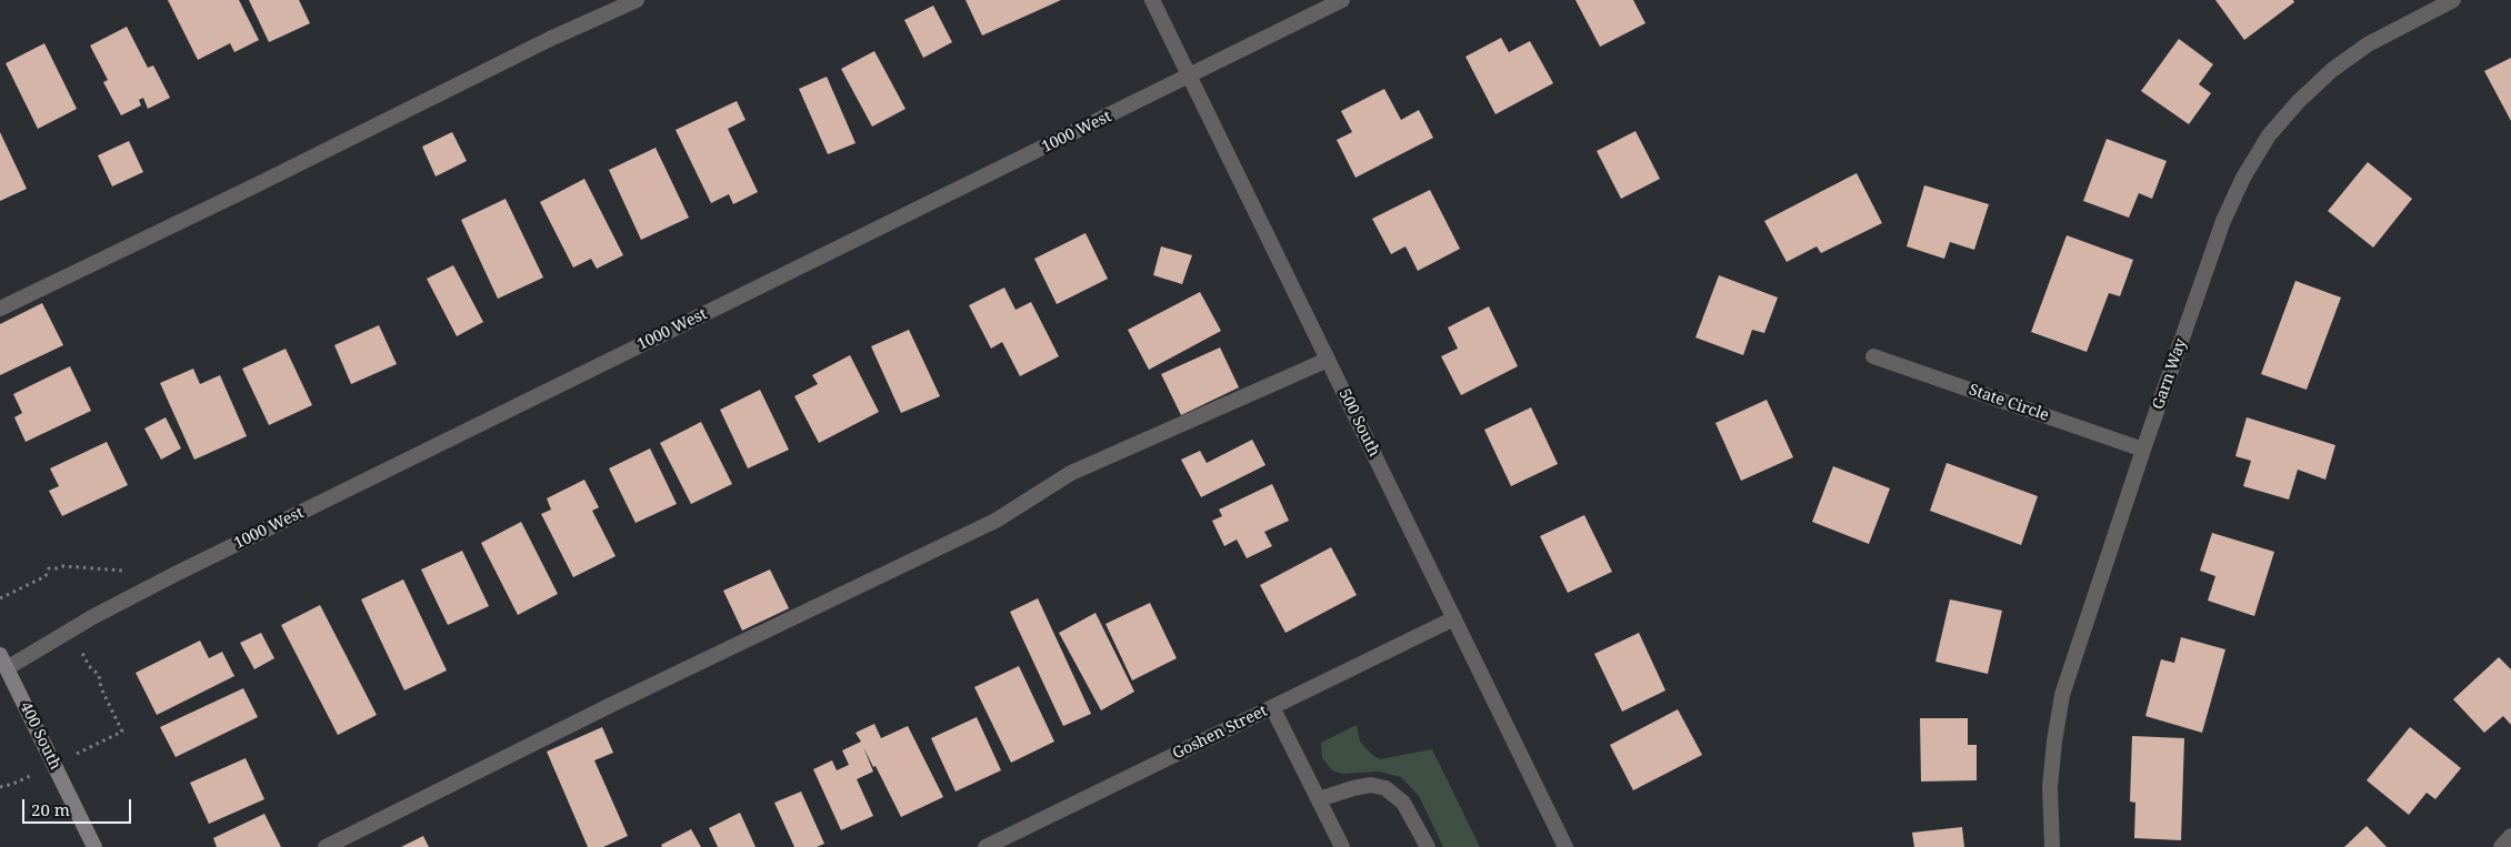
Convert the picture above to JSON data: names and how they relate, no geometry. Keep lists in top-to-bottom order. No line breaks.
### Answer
{"streets":{"main road":["400 South"],"street":["1000 West","Garn Way","State Circle","500 South","Goshen Street"]},"crossings":[["1000 West","500 South"],["1000 West","400 South"],["Garn Way","State Circle"],["500 South","Goshen Street"]],"scale_bar":"20 m"}
